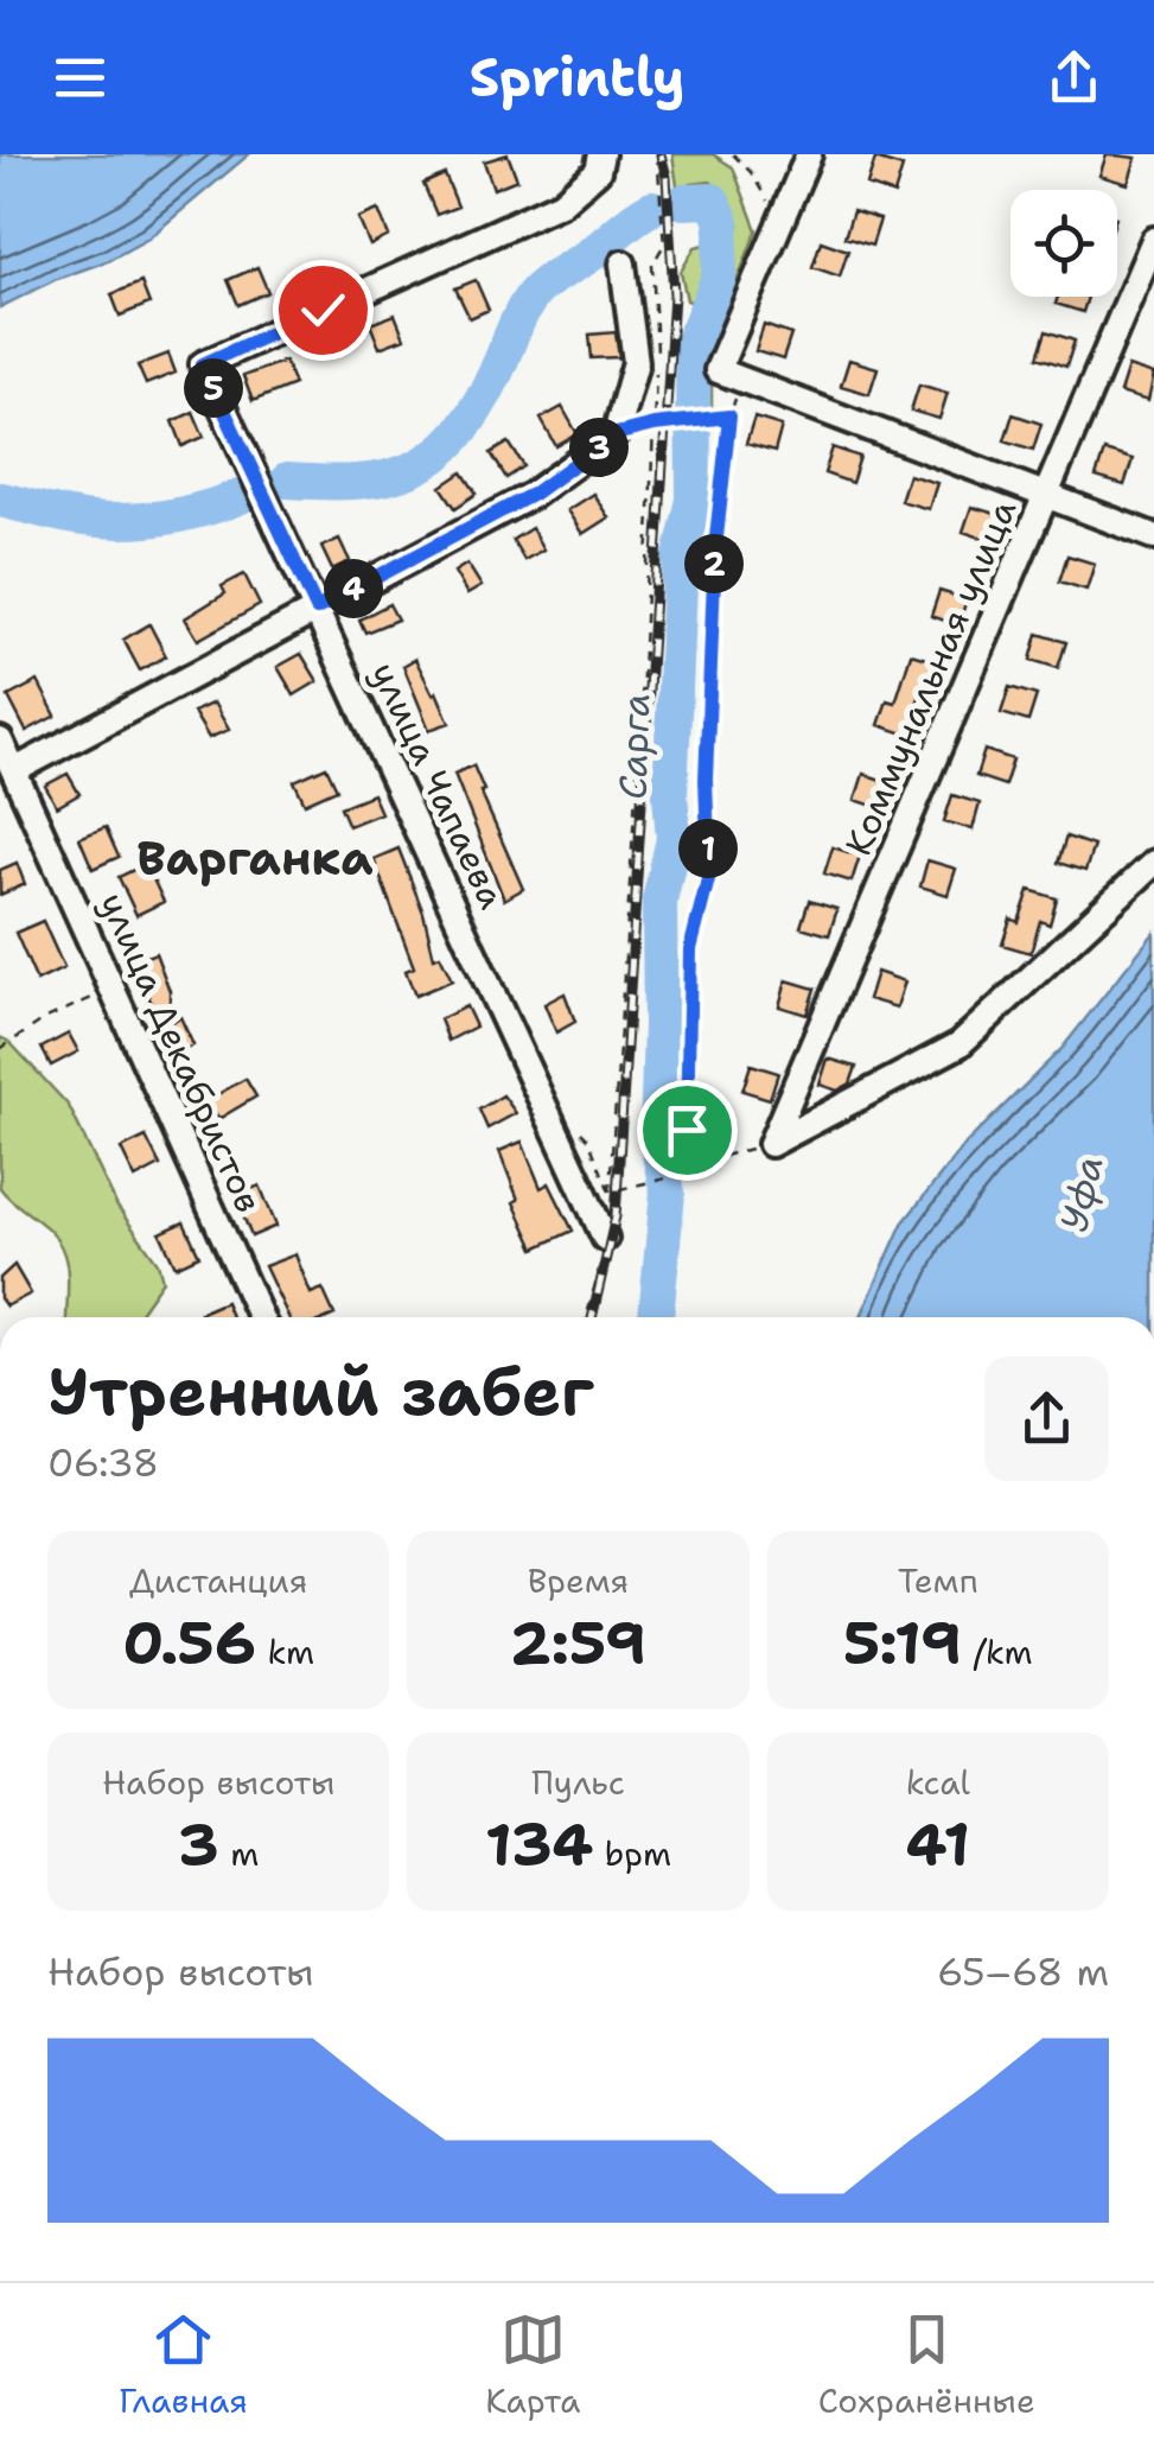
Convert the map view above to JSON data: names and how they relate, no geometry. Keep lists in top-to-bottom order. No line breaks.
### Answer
{"streets":{"street":["Коммунальная улица","улица Чапаева","улица Декабристов"]},"districts":["Варганка"],"water":["Сарга","Уфа"],"page":{"header":"Sprintly","pins":["5","3","2","4","1"],"heading":["Утренний забег","06:38"],"stats":[["Дистанция","0.56 km"],["Время","2:59"],["Темп","5:19 /km"],["Набор высоты","3 m"],["Пульс","134 bpm"],["kcal","41"]],"chart":["Набор высоты","65–68 m"],"tabs":["Главная","Карта","Сохранённые"]}}
